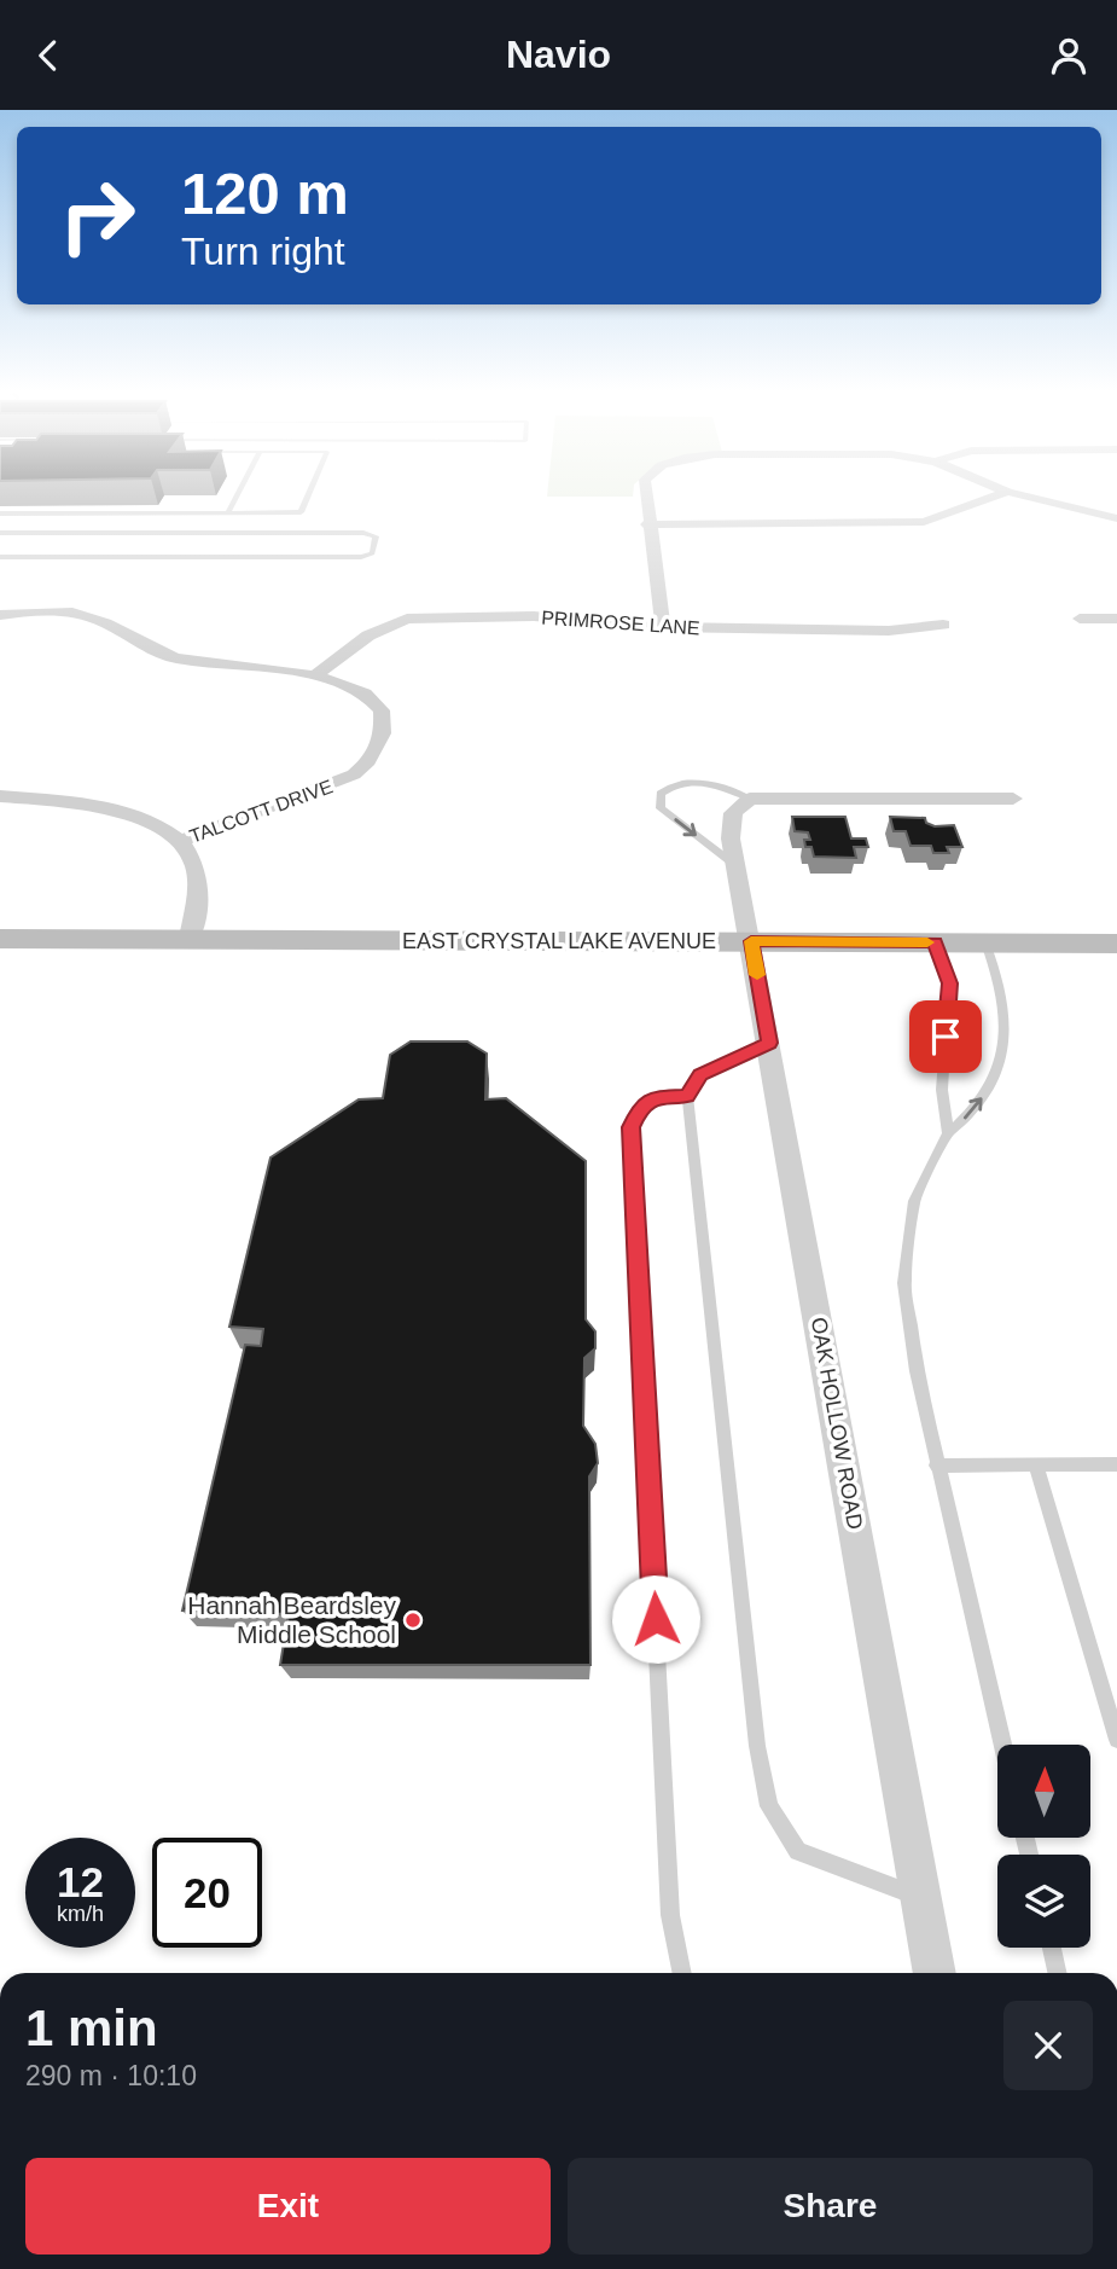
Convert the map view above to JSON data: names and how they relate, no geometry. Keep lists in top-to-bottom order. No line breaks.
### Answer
{"streets":{"street":["PRIMROSE LANE","TALCOTT DRIVE","EAST CRYSTAL LAKE AVENUE","OAK HOLLOW ROAD"]},"crossings":[["PRIMROSE LANE","TALCOTT DRIVE"],["EAST CRYSTAL LAKE AVENUE","OAK HOLLOW ROAD"]],"places":["Hannah Beardsley Middle School"],"north":"top","page":{"header":"Navio","turn":["120 m","Turn right"],"speed":"12 km/h","limit":"20","heading":["1 min","290 m · 10:10"],"buttons":["Exit","Share"]}}
